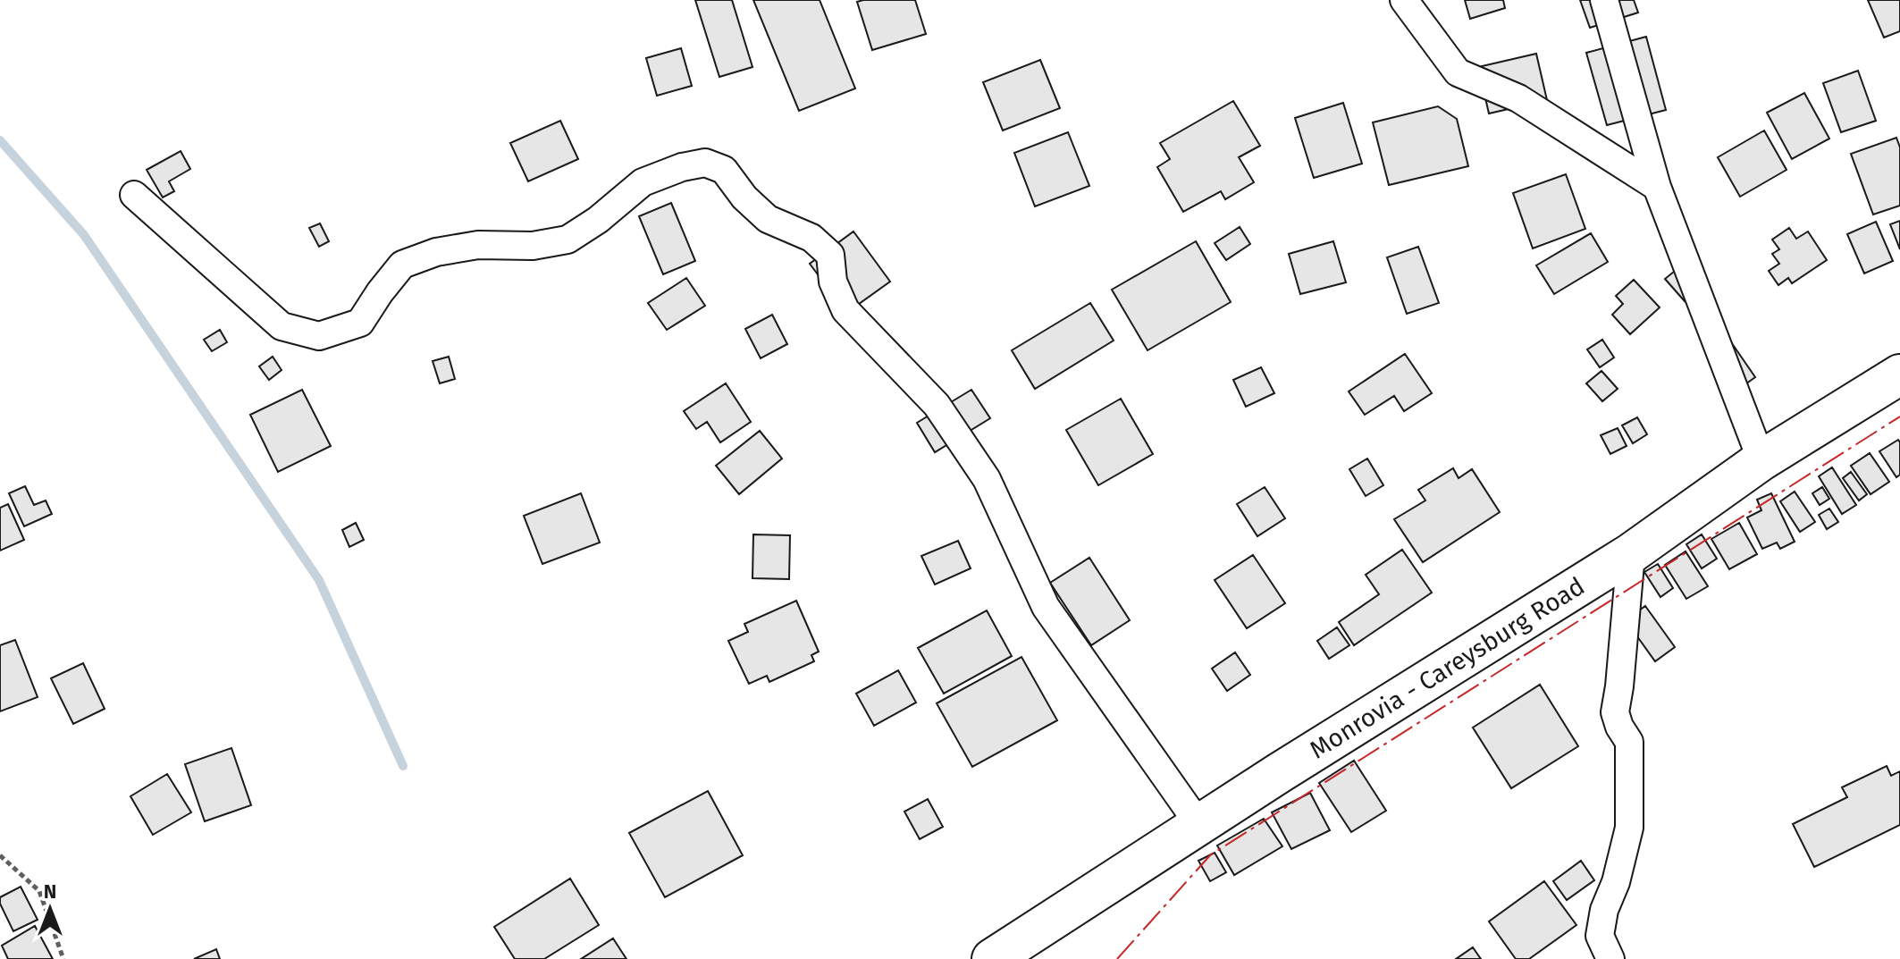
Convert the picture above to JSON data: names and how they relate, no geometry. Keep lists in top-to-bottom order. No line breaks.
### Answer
{"streets":{"main road":["Monrovia - Careysburg Road"]},"north":"top"}
